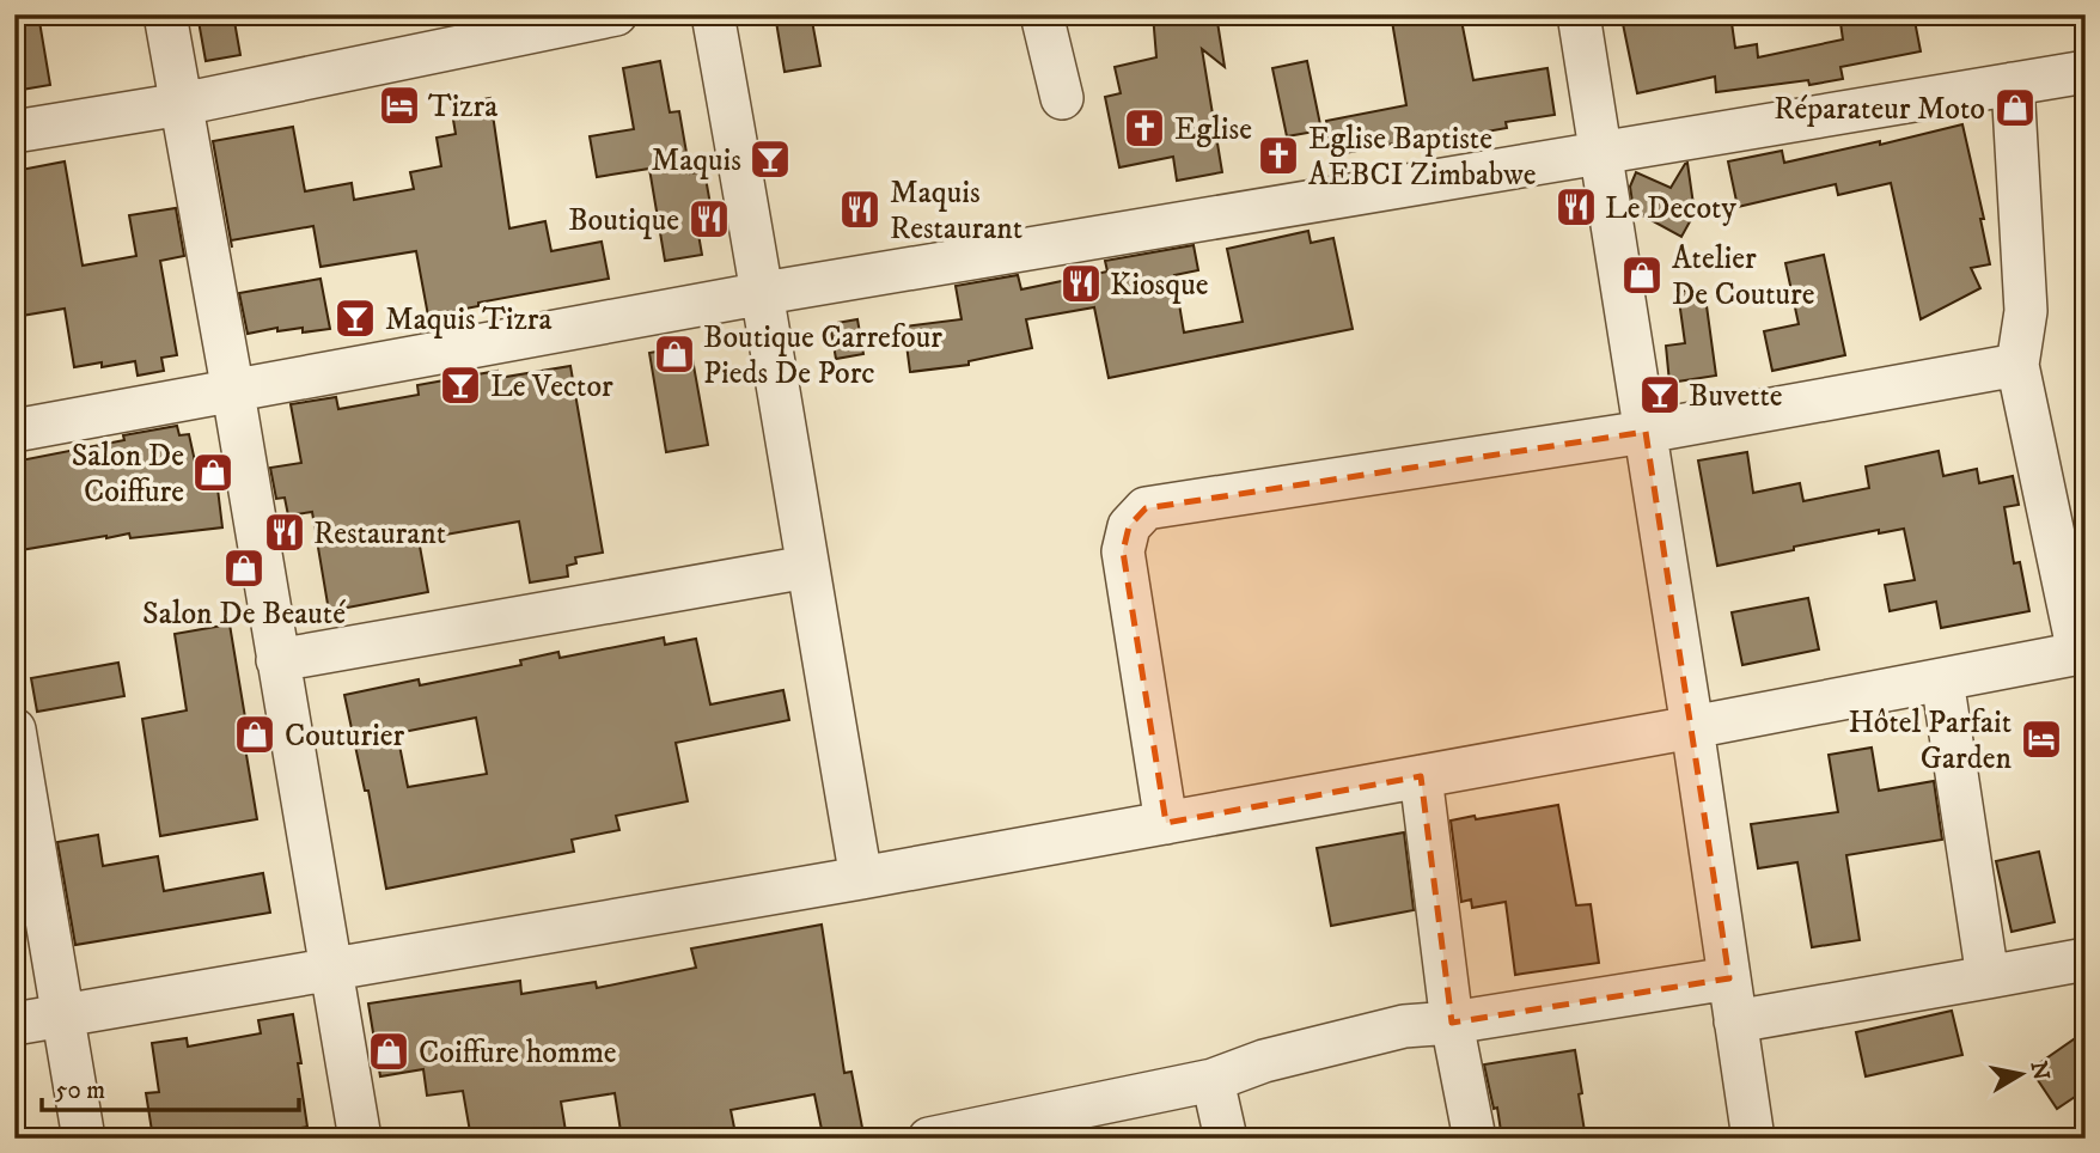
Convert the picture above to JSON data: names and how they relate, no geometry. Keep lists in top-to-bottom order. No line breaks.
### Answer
{"places":{"hotel":["Tizra","Hôtel Parfait Garden"],"shop":["Réparateur Moto","Atelier De Couture","Boutique Carrefour Pieds De Porc","Salon De Coiffure","Salon De Beauté","Couturier","Coiffure homme"],"church":["Eglise","Eglise Baptiste AEBCI Zimbabwe"],"bar":["Maquis","Maquis Tizra","Le Vector","Buvette"],"restaurant":["Le Decoty","Maquis Restaurant","Boutique","Kiosque","Restaurant"]},"scale_bar":"50 m","north":"right"}
